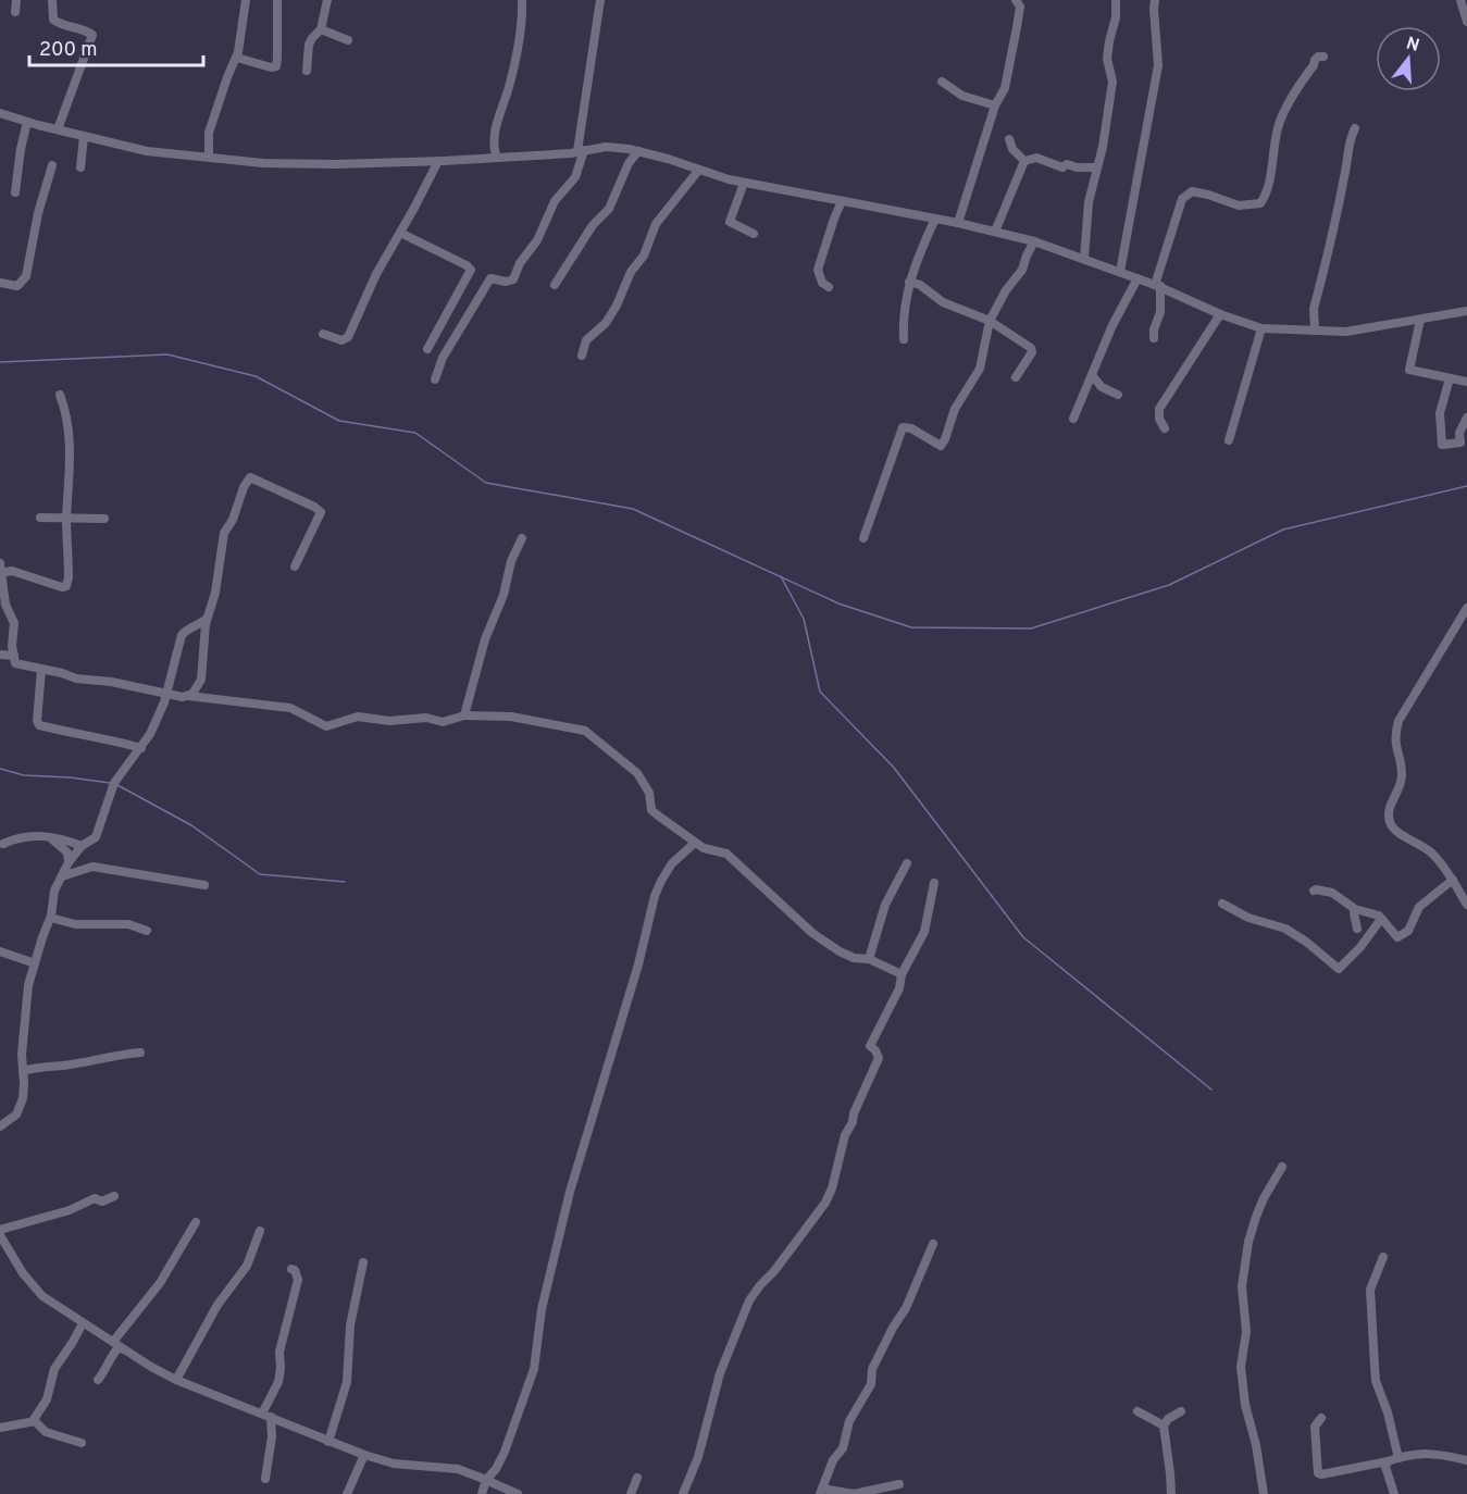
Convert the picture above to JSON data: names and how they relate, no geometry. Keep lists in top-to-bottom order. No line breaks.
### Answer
{"scale_bar":"200 m","north":"top"}
